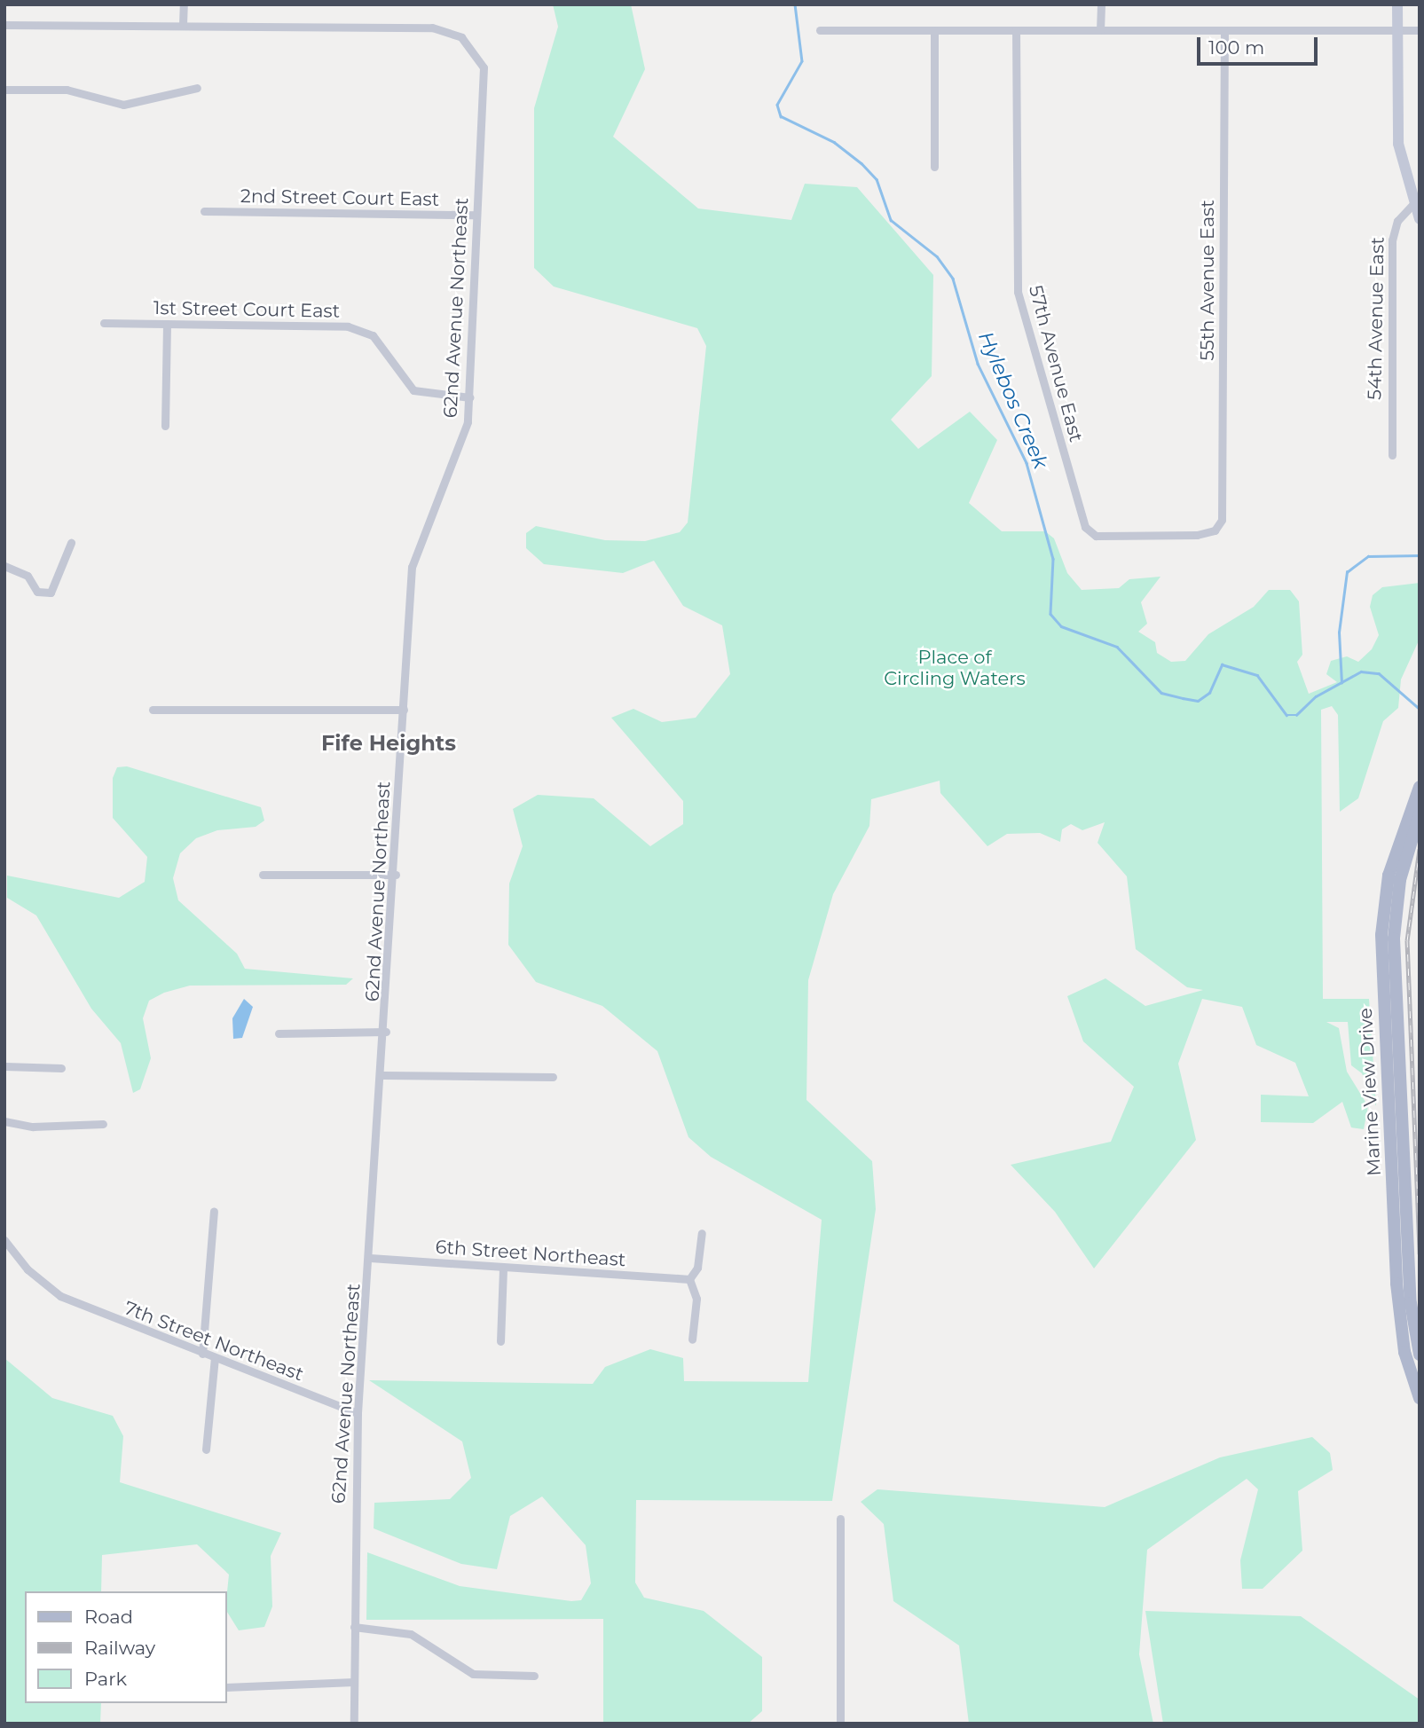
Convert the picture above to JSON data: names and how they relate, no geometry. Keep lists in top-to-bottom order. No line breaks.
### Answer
{"streets":{"main road":["Marine View Drive"],"street":["2nd Street Court East","55th Avenue East","62nd Avenue Northeast","1st Street Court East","54th Avenue East","57th Avenue East","6th Street Northeast","7th Street Northeast"]},"crossings":[["2nd Street Court East","62nd Avenue Northeast"],["55th Avenue East","57th Avenue East"],["62nd Avenue Northeast","1st Street Court East"],["62nd Avenue Northeast","6th Street Northeast"],["62nd Avenue Northeast","7th Street Northeast"]],"districts":["Fife Heights"],"water":["Hylebos Creek"],"parks":["Place of Circling Waters"],"legend":["Road","Railway","Park"],"scale_bar":"100 m"}
